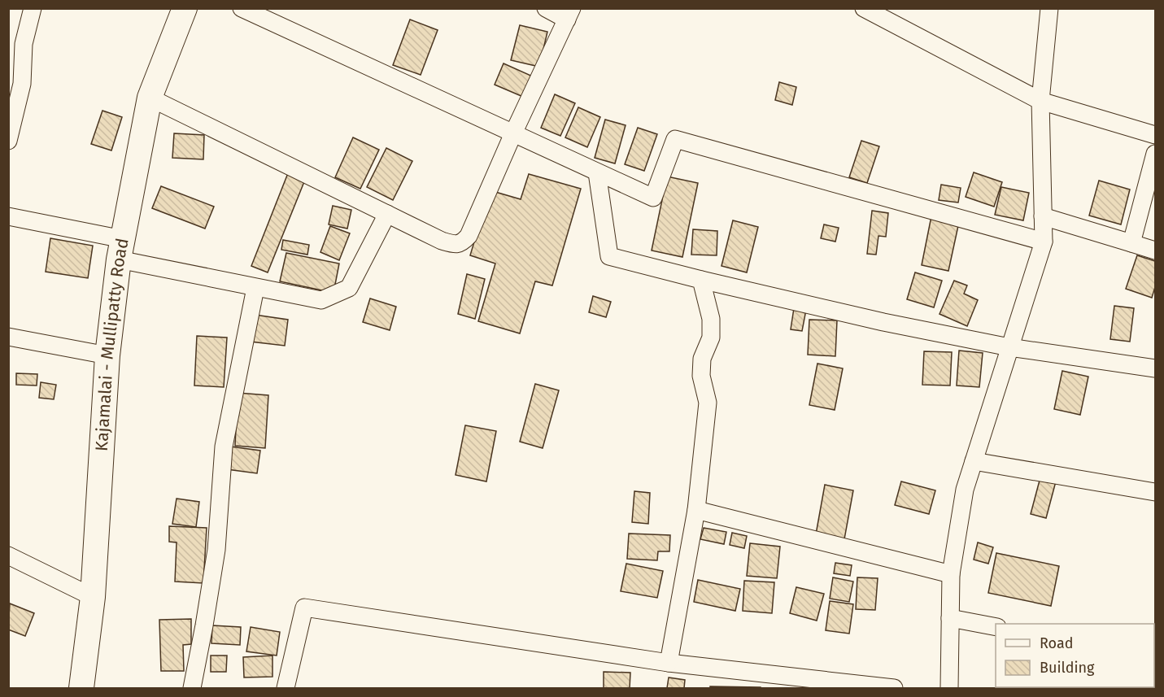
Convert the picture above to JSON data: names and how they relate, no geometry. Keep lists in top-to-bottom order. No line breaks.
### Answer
{"streets":{"main road":["Kajamalai - Mullipatty Road"]},"legend":["Road","Building"]}
